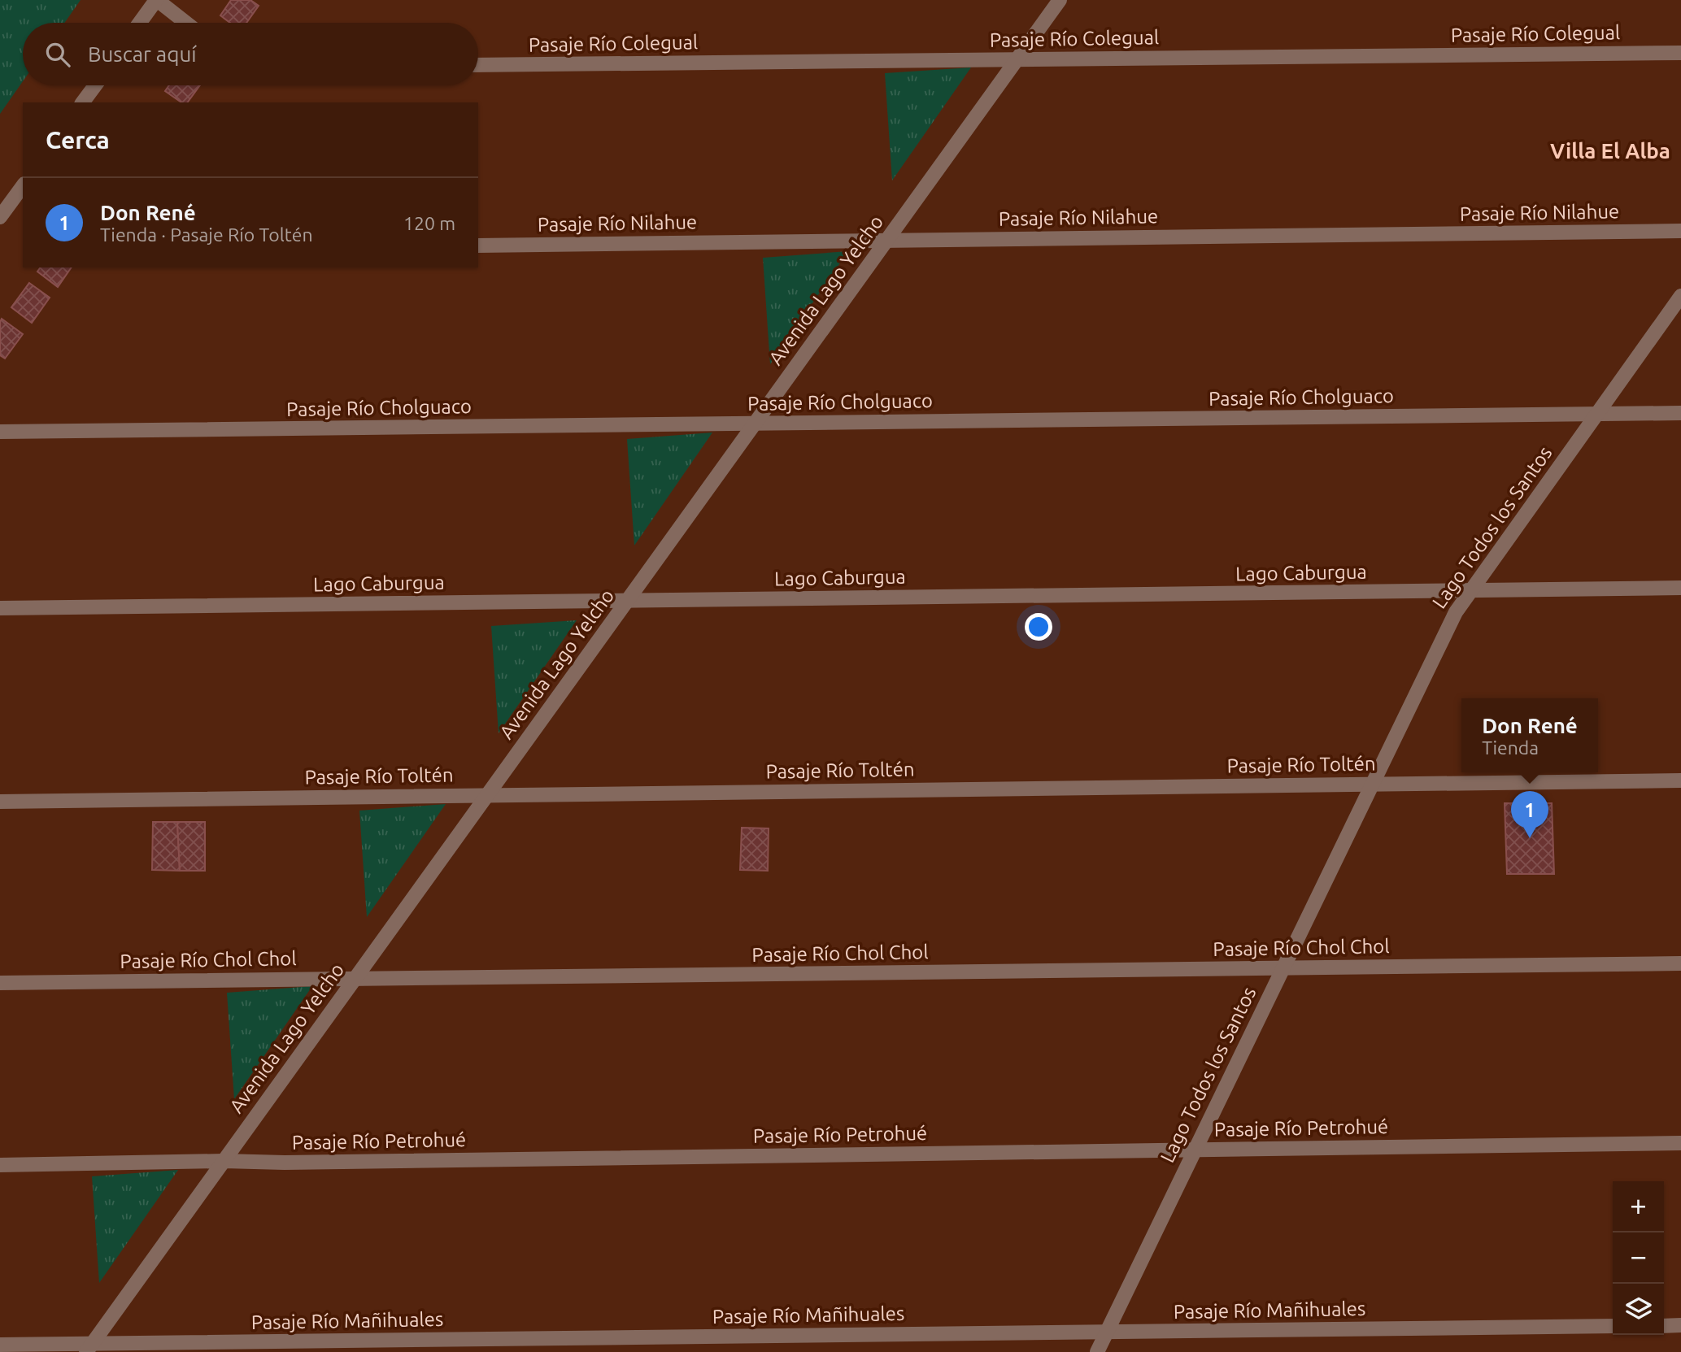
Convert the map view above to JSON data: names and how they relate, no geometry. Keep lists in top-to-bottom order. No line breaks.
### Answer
{"streets":{"street":["Pasaje Río Colegual","Pasaje Río Nilahue","Avenida Lago Yelcho","Pasaje Río Cholguaco","Lago Todos los Santos","Lago Caburgua","Pasaje Río Toltén","Pasaje Río Chol Chol","Pasaje Río Petrohué","Pasaje Río Mañihuales"]},"crossings":[["Pasaje Río Colegual","Avenida Lago Yelcho"],["Pasaje Río Nilahue","Avenida Lago Yelcho"],["Avenida Lago Yelcho","Pasaje Río Cholguaco"],["Avenida Lago Yelcho","Lago Caburgua"],["Avenida Lago Yelcho","Pasaje Río Toltén"],["Avenida Lago Yelcho","Pasaje Río Chol Chol"],["Avenida Lago Yelcho","Pasaje Río Petrohué"],["Avenida Lago Yelcho","Pasaje Río Mañihuales"],["Pasaje Río Cholguaco","Lago Todos los Santos"],["Lago Todos los Santos","Lago Caburgua"],["Lago Todos los Santos","Pasaje Río Toltén"],["Lago Todos los Santos","Pasaje Río Chol Chol"],["Lago Todos los Santos","Pasaje Río Petrohué"],["Lago Todos los Santos","Pasaje Río Mañihuales"]],"districts":["Villa El Alba"],"page":{"search":"Buscar aquí","heading":"Cerca","list":[{"mark":"1","name":"Don René","note":"Tienda · Pasaje Río Toltén","value":"120 m"}],"popup":["Don René","Tienda"],"pins":"1","map_buttons":["+","−"]}}
